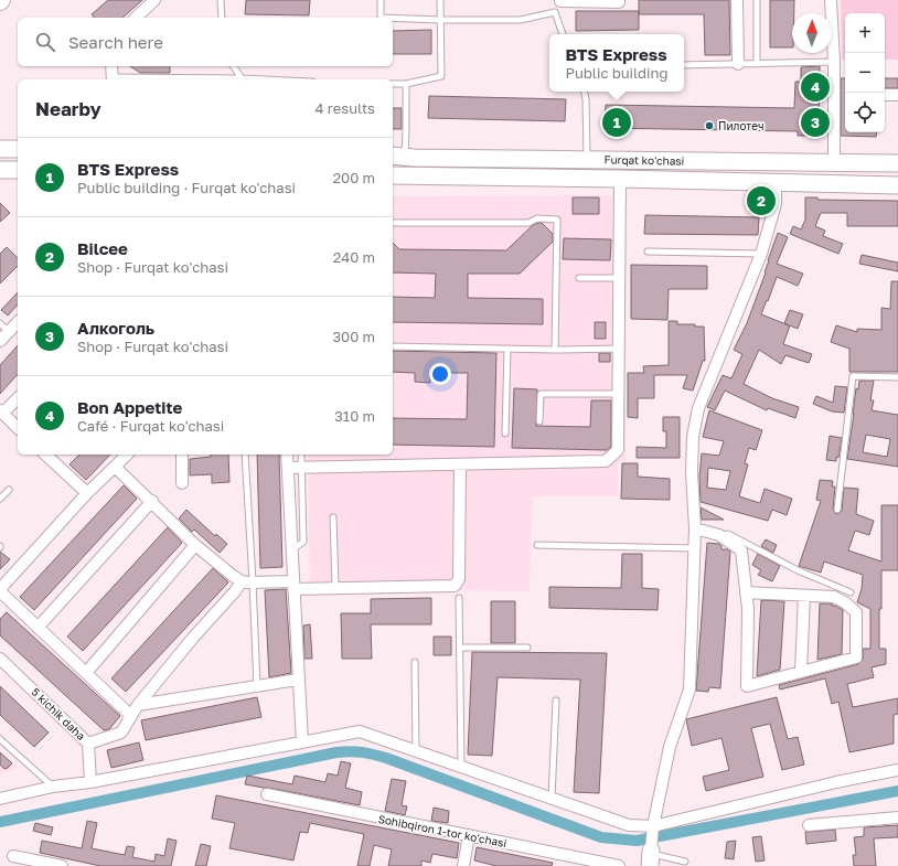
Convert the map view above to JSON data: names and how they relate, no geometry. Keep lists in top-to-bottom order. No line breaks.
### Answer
{"streets":{"main road":["Furqat ko'chasi"],"street":["5 kichik daha","Sohibqiron 1-tor ko'chasi"]},"places":["Пилотеч"],"north":"top","page":{"map_buttons":["+","−"],"search":"Search here","popup":["BTS Express","Public building"],"pins":["4","1","3","2"],"heading":["Nearby","4 results"],"list":[{"mark":"1","name":"BTS Express","note":"Public building · Furqat ko'chasi","value":"200 m"},{"mark":"2","name":"Bilcee","note":"Shop · Furqat ko'chasi","value":"240 m"},{"mark":"3","name":"Алкоголь","note":"Shop · Furqat ko'chasi","value":"300 m"},{"mark":"4","name":"Bon Appetite","note":"Café · Furqat ko'chasi","value":"310 m"}]}}
